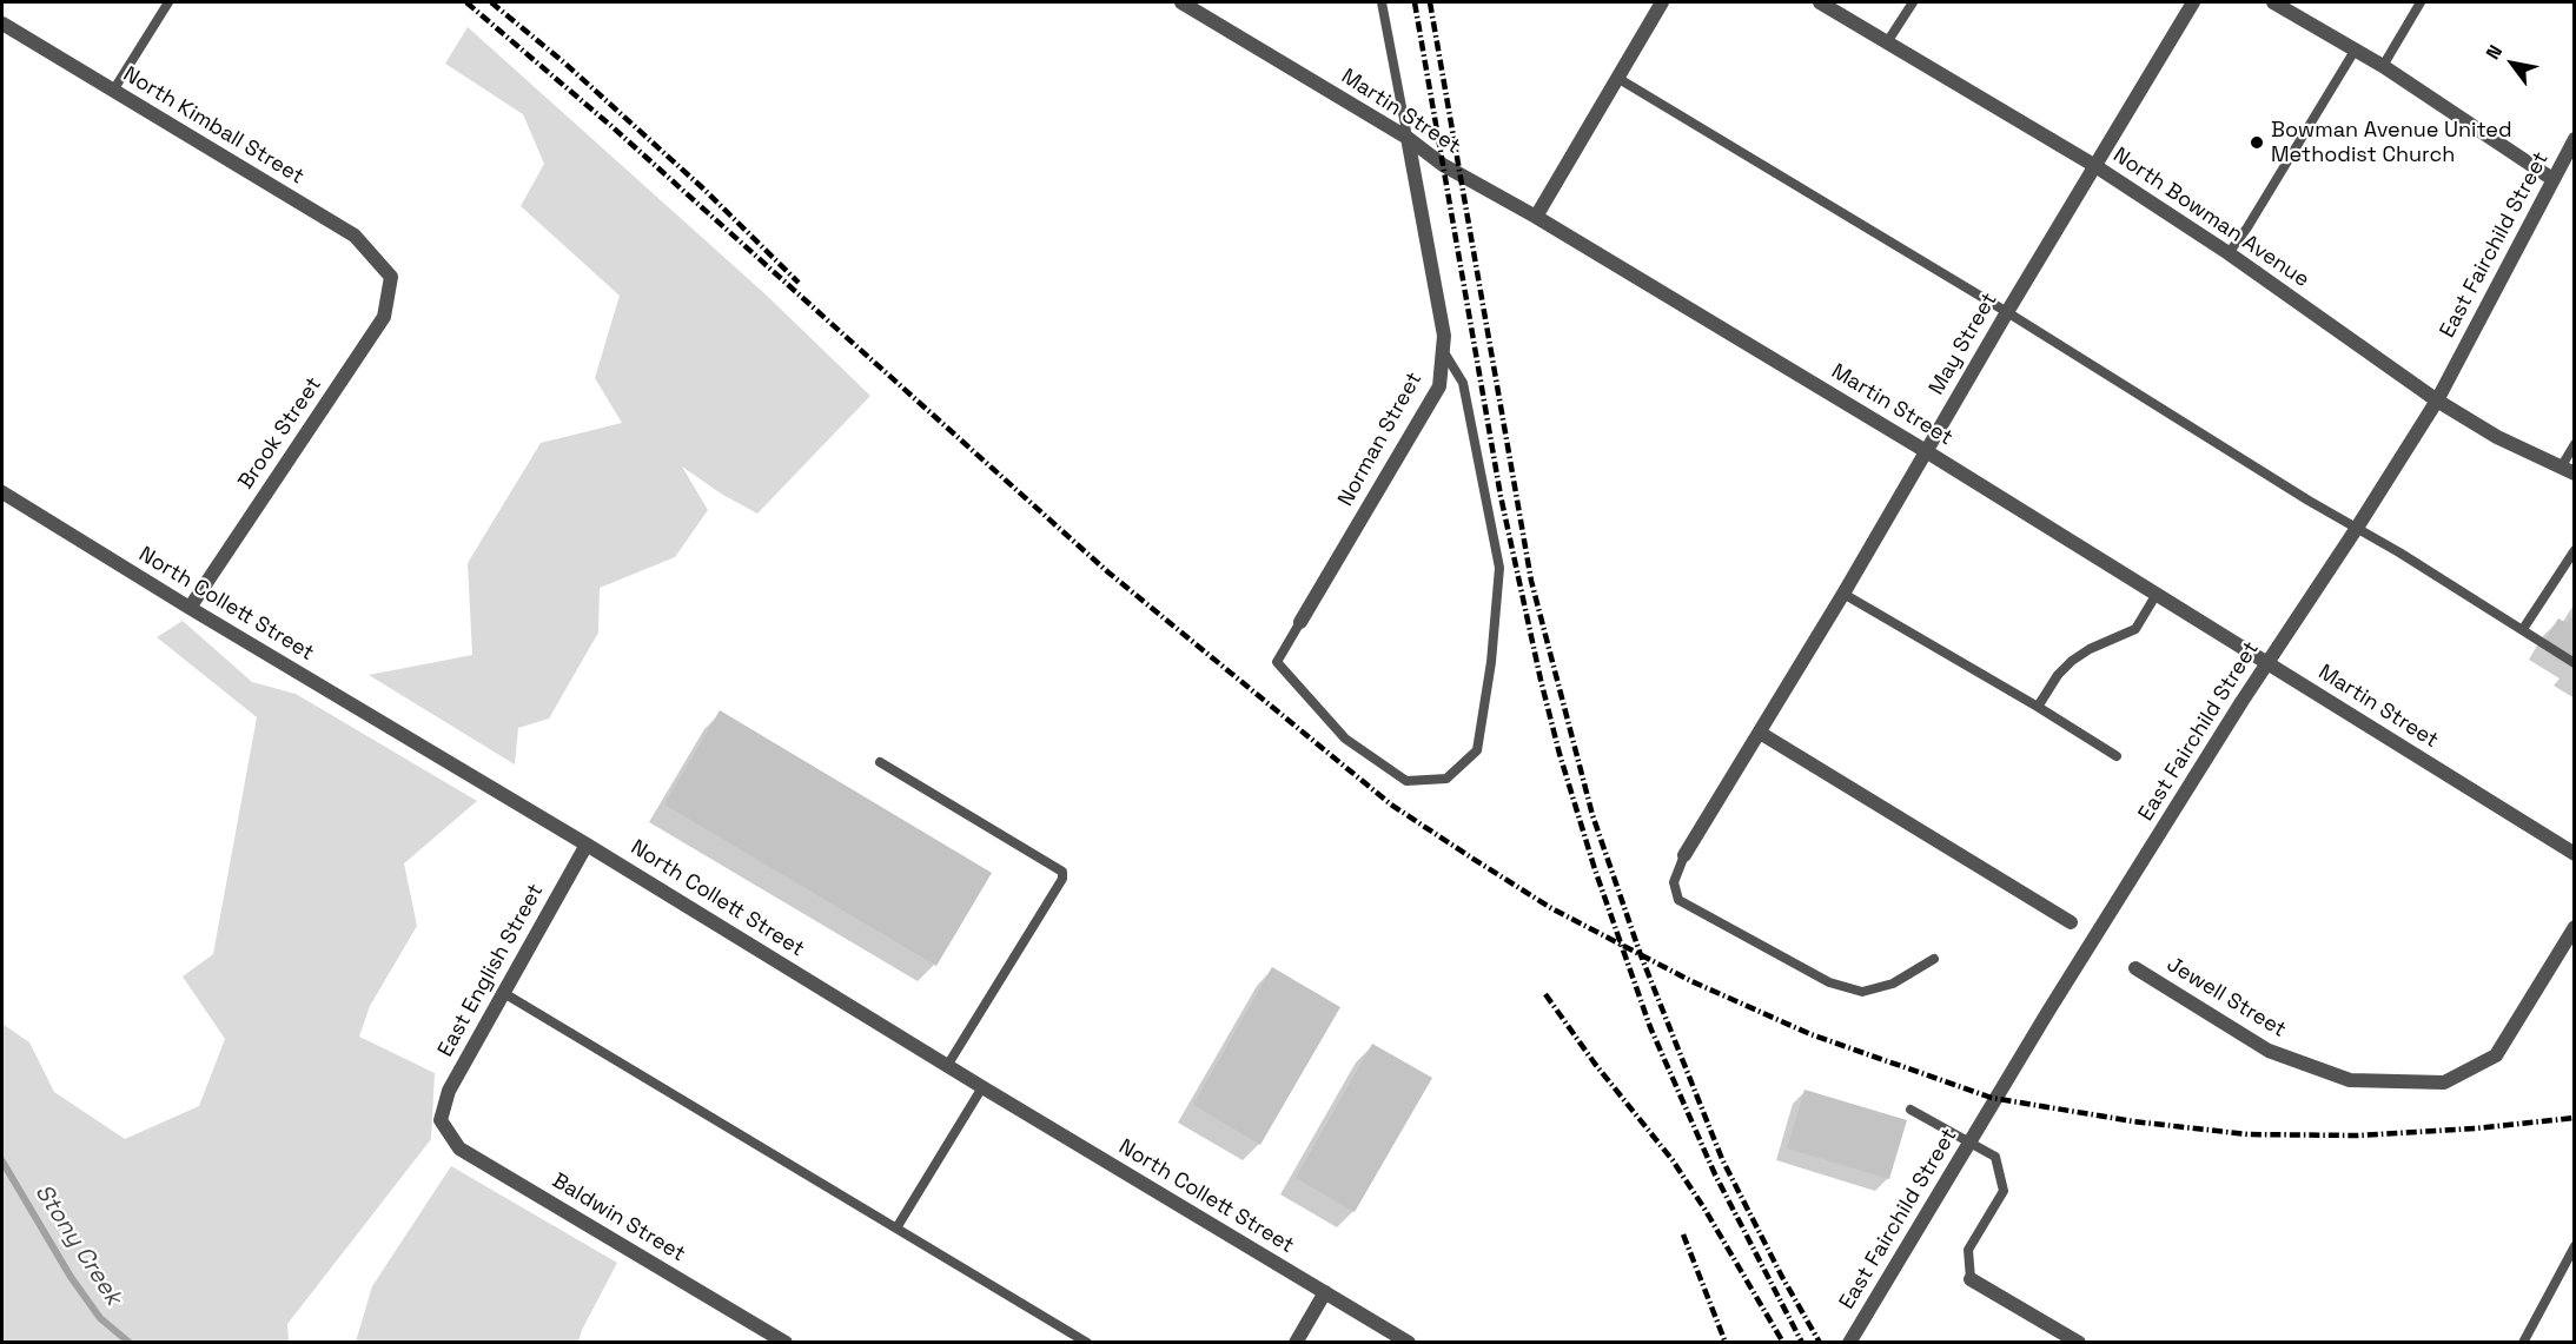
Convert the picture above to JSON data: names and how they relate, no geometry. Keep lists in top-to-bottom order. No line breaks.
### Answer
{"streets":{"street":["Martin Street","North Kimball Street","North Bowman Avenue","East Fairchild Street","May Street","Brook Street","Norman Street","North Collett Street","East English Street","Jewell Street","Baldwin Street"]},"crossings":[["Martin Street","East Fairchild Street"],["Martin Street","May Street"],["Martin Street","Norman Street"],["North Kimball Street","Brook Street"],["North Bowman Avenue","East Fairchild Street"],["North Bowman Avenue","May Street"],["Brook Street","North Collett Street"],["North Collett Street","East English Street"],["East English Street","Baldwin Street"]],"water":["Stony Creek"],"places":["Bowman Avenue United Methodist Church"],"north":"top left"}
